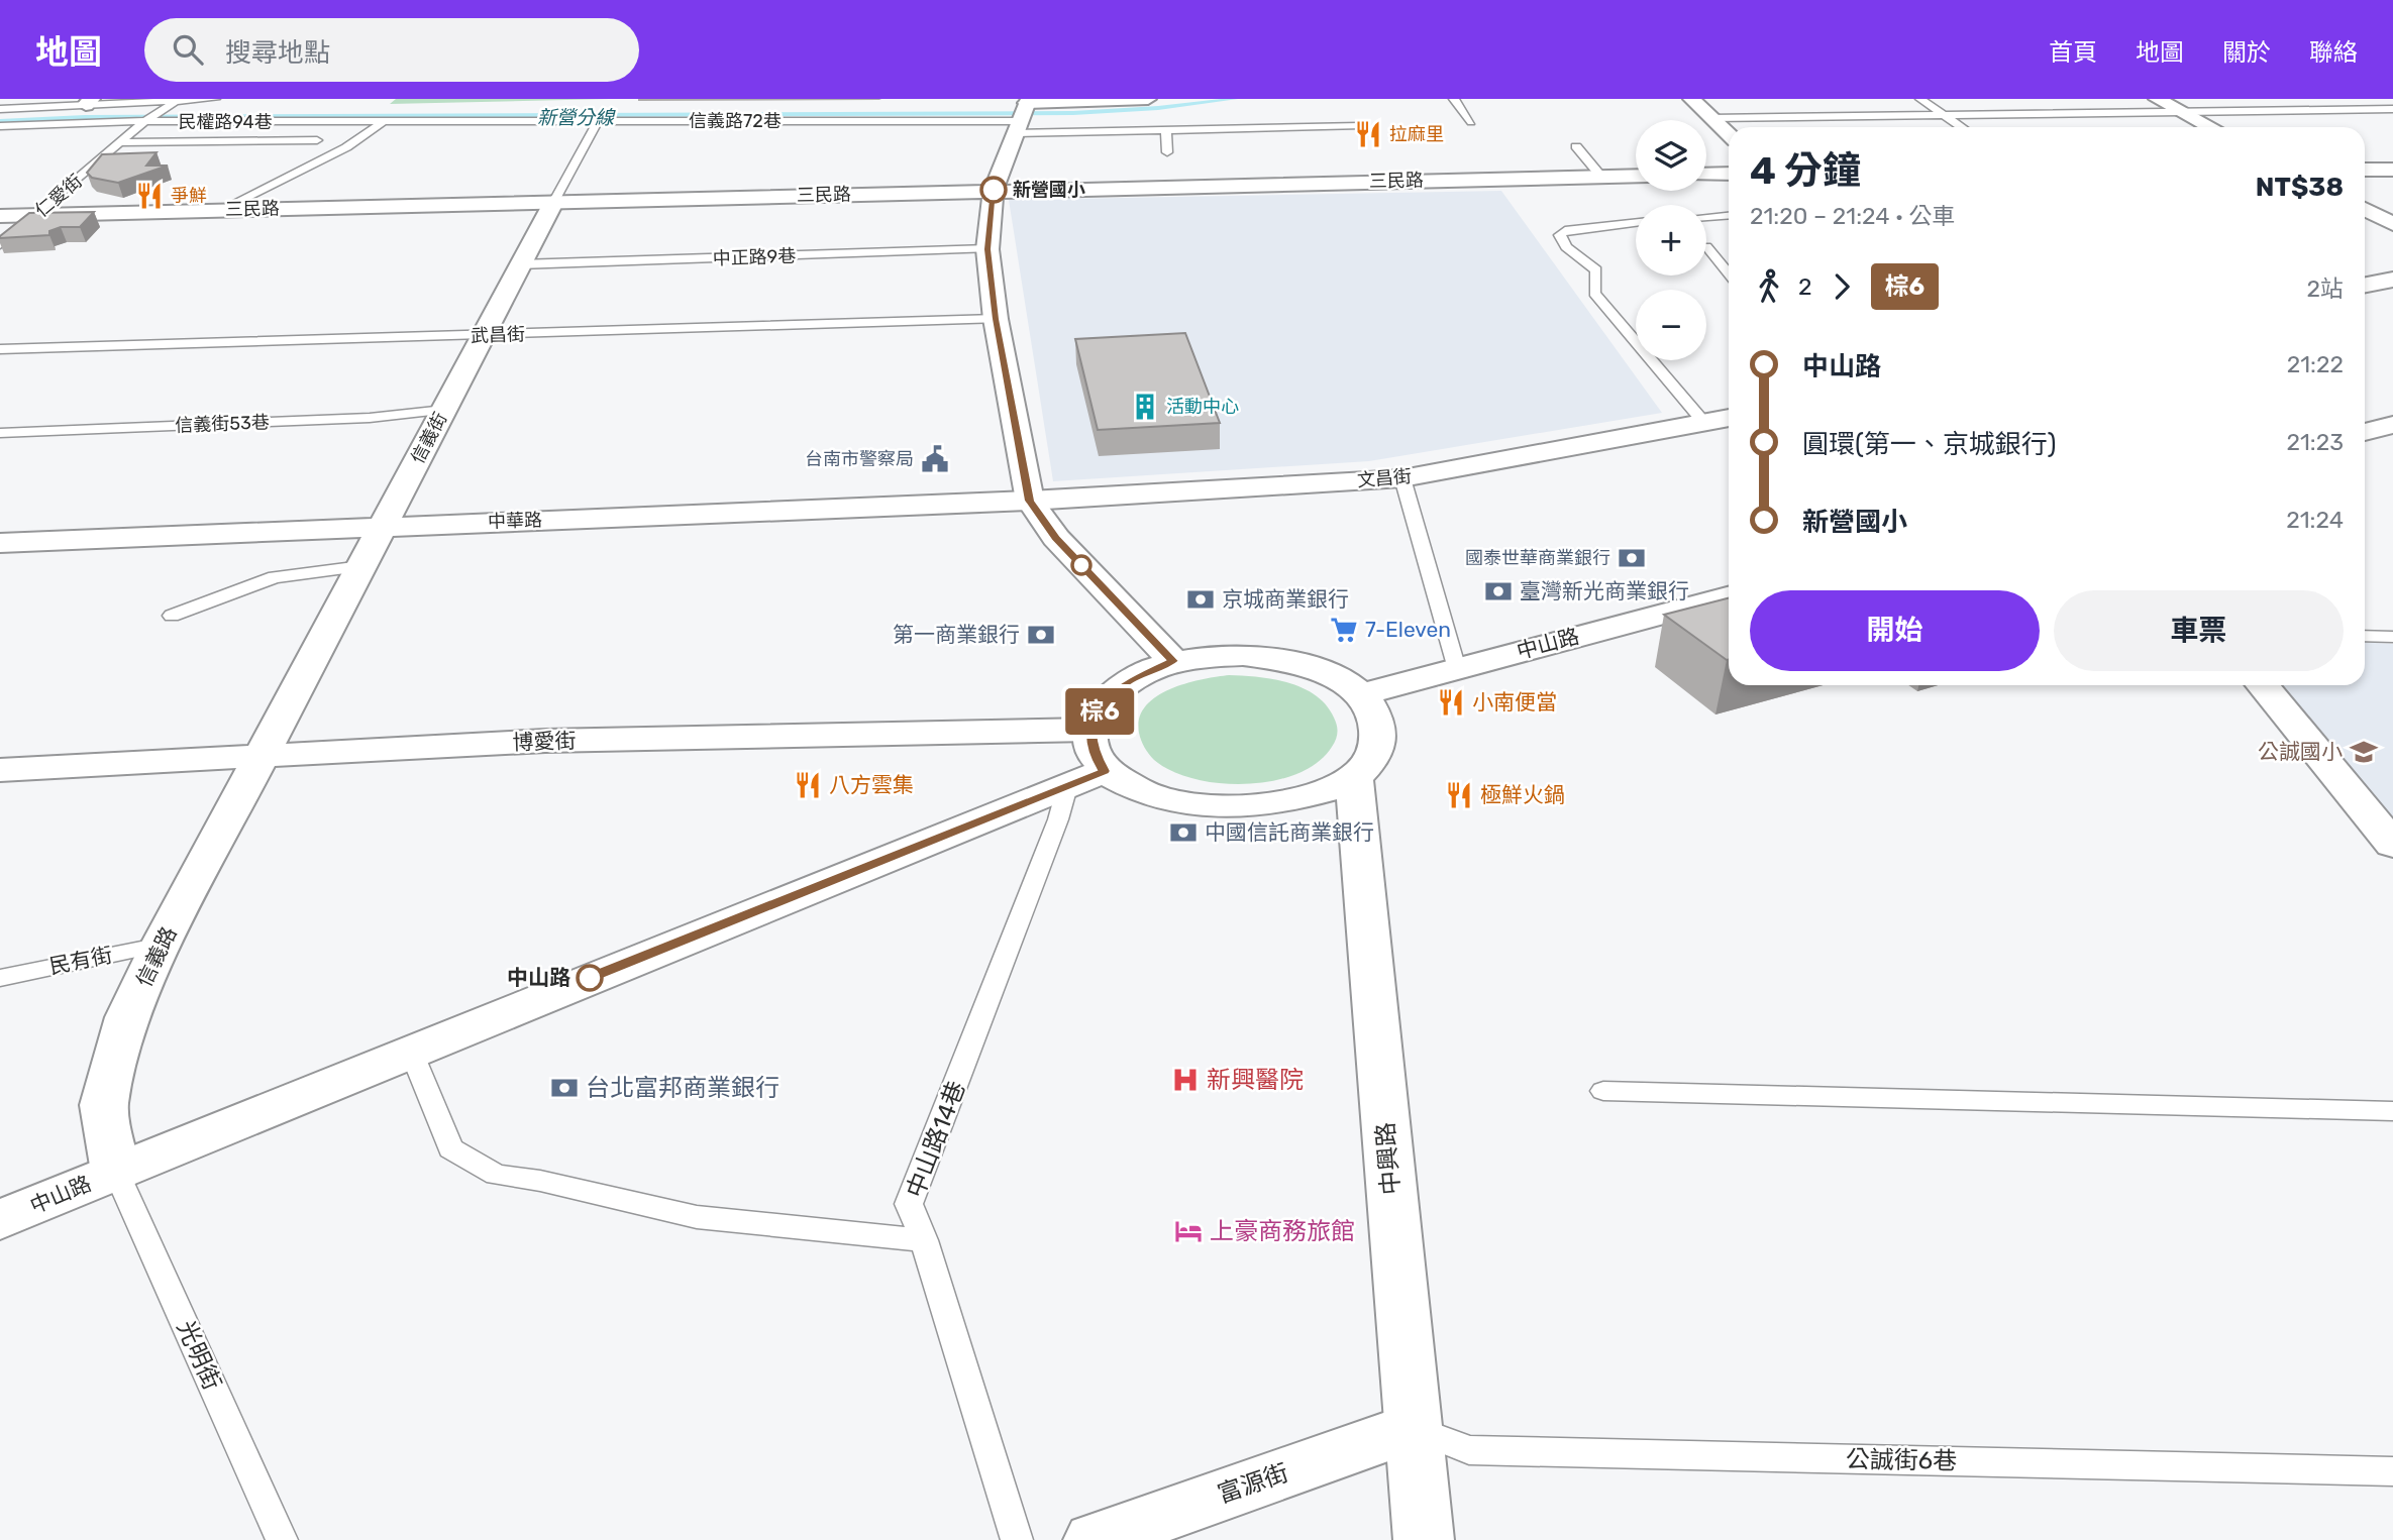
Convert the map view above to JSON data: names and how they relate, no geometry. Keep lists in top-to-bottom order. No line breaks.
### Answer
{"streets":{"street":["三民路","信義街","文昌街","中華路","中山路","博愛街","信義路","中興路","富源街"],"lane":["信義路72巷","民權路94巷","仁愛街","中正路9巷","武昌街","信義街53巷","民有街","中山路14巷","光明街","公誠街6巷"]},"crossings":[["信義路72巷","民權路94巷"],["信義路72巷","信義街"],["民權路94巷","仁愛街"],["三民路","仁愛街"],["三民路","信義街"],["中正路9巷","信義街"],["武昌街","信義街"],["信義街53巷","信義街"],["信義街","中華路"],["信義街","博愛街"],["信義街","信義路"],["文昌街","中華路"],["中山路","信義路"],["中山路","中山路14巷"],["中山路","光明街"],["博愛街","信義路"],["信義路","民有街"],["信義路","光明街"],["中興路","公誠街6巷"],["中興路","富源街"],["公誠街6巷","富源街"]],"water":["新營分線"],"places":{"restaurant":["拉麻里","爭鮮","小南便當","八方雲集","極鮮火鍋"],"other":["新營國小","中山路"],"building":["活動中心"],"public building":["台南市警察局"],"bank":["國泰世華商業銀行","臺灣新光商業銀行","京城商業銀行","第一商業銀行","中國信託商業銀行","台北富邦商業銀行"],"supermarket":["7-Eleven"],"school or university":["公誠國小"],"hospital":["新興醫院"],"hotel":["上豪商務旅館"]},"lines":["bus line 棕6"],"page":{"header":"地圖","search":"搜尋地點","nav":["首頁","地圖","關於","聯絡"],"on_map":"棕6","map_buttons":["+","−"],"heading":["4 分鐘","21:20 – 21:24 · 公車","NT$38"],"legs":["2","棕6","2站"],"list":[{"name":"中山路","value":"21:22"},{"name":"圓環(第一、京城銀行)","value":"21:23"},{"name":"新營國小","value":"21:24"}],"buttons":["開始","車票"]}}
